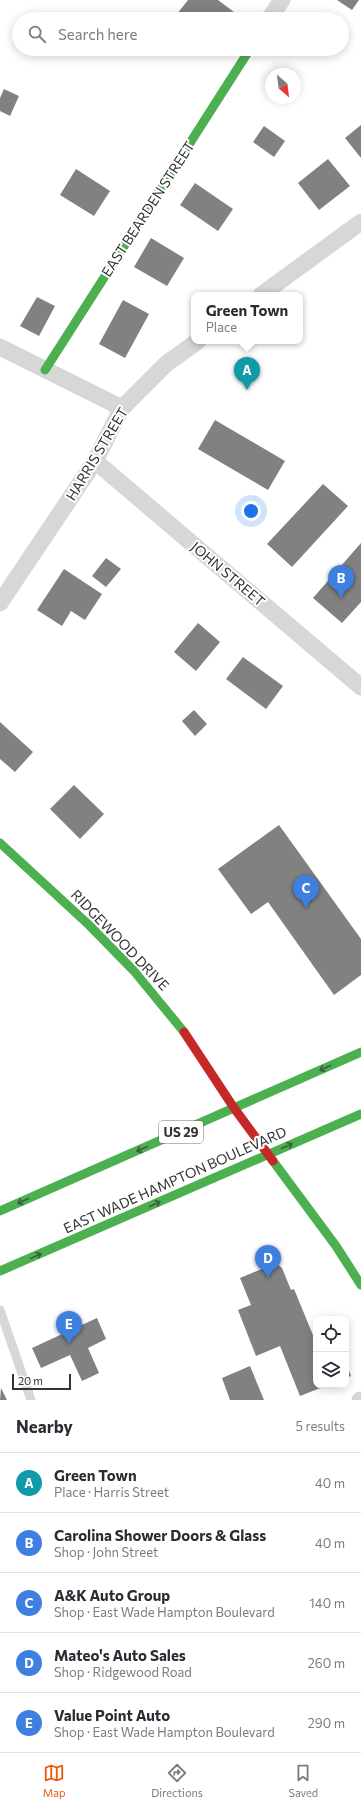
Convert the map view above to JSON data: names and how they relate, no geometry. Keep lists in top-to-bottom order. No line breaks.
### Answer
{"streets":{"street":["EAST BEARDEN STREET","HARRIS STREET","JOHN STREET","RIDGEWOOD DRIVE","US 29","EAST WADE HAMPTON BOULEVARD"]},"crossings":[["HARRIS STREET","JOHN STREET"],["RIDGEWOOD DRIVE","US 29"],["RIDGEWOOD DRIVE","EAST WADE HAMPTON BOULEVARD"]],"scale_bar":"20 m","north":"bottom right","page":{"search":"Search here","popup":["Green Town","Place"],"pins":["A","B","C","D","E"],"scale":"20 m","heading":["Nearby","5 results"],"list":[{"mark":"A","name":"Green Town","note":"Place · Harris Street","value":"40 m"},{"mark":"B","name":"Carolina Shower Doors & Glass","note":"Shop · John Street","value":"40 m"},{"mark":"C","name":"A&K Auto Group","note":"Shop · East Wade Hampton Boulevard","value":"140 m"},{"mark":"D","name":"Mateo's Auto Sales","note":"Shop · Ridgewood Road","value":"260 m"},{"mark":"E","name":"Value Point Auto","note":"Shop · East Wade Hampton Boulevard","value":"290 m"}],"nav":["Map","Directions","Saved"]}}
